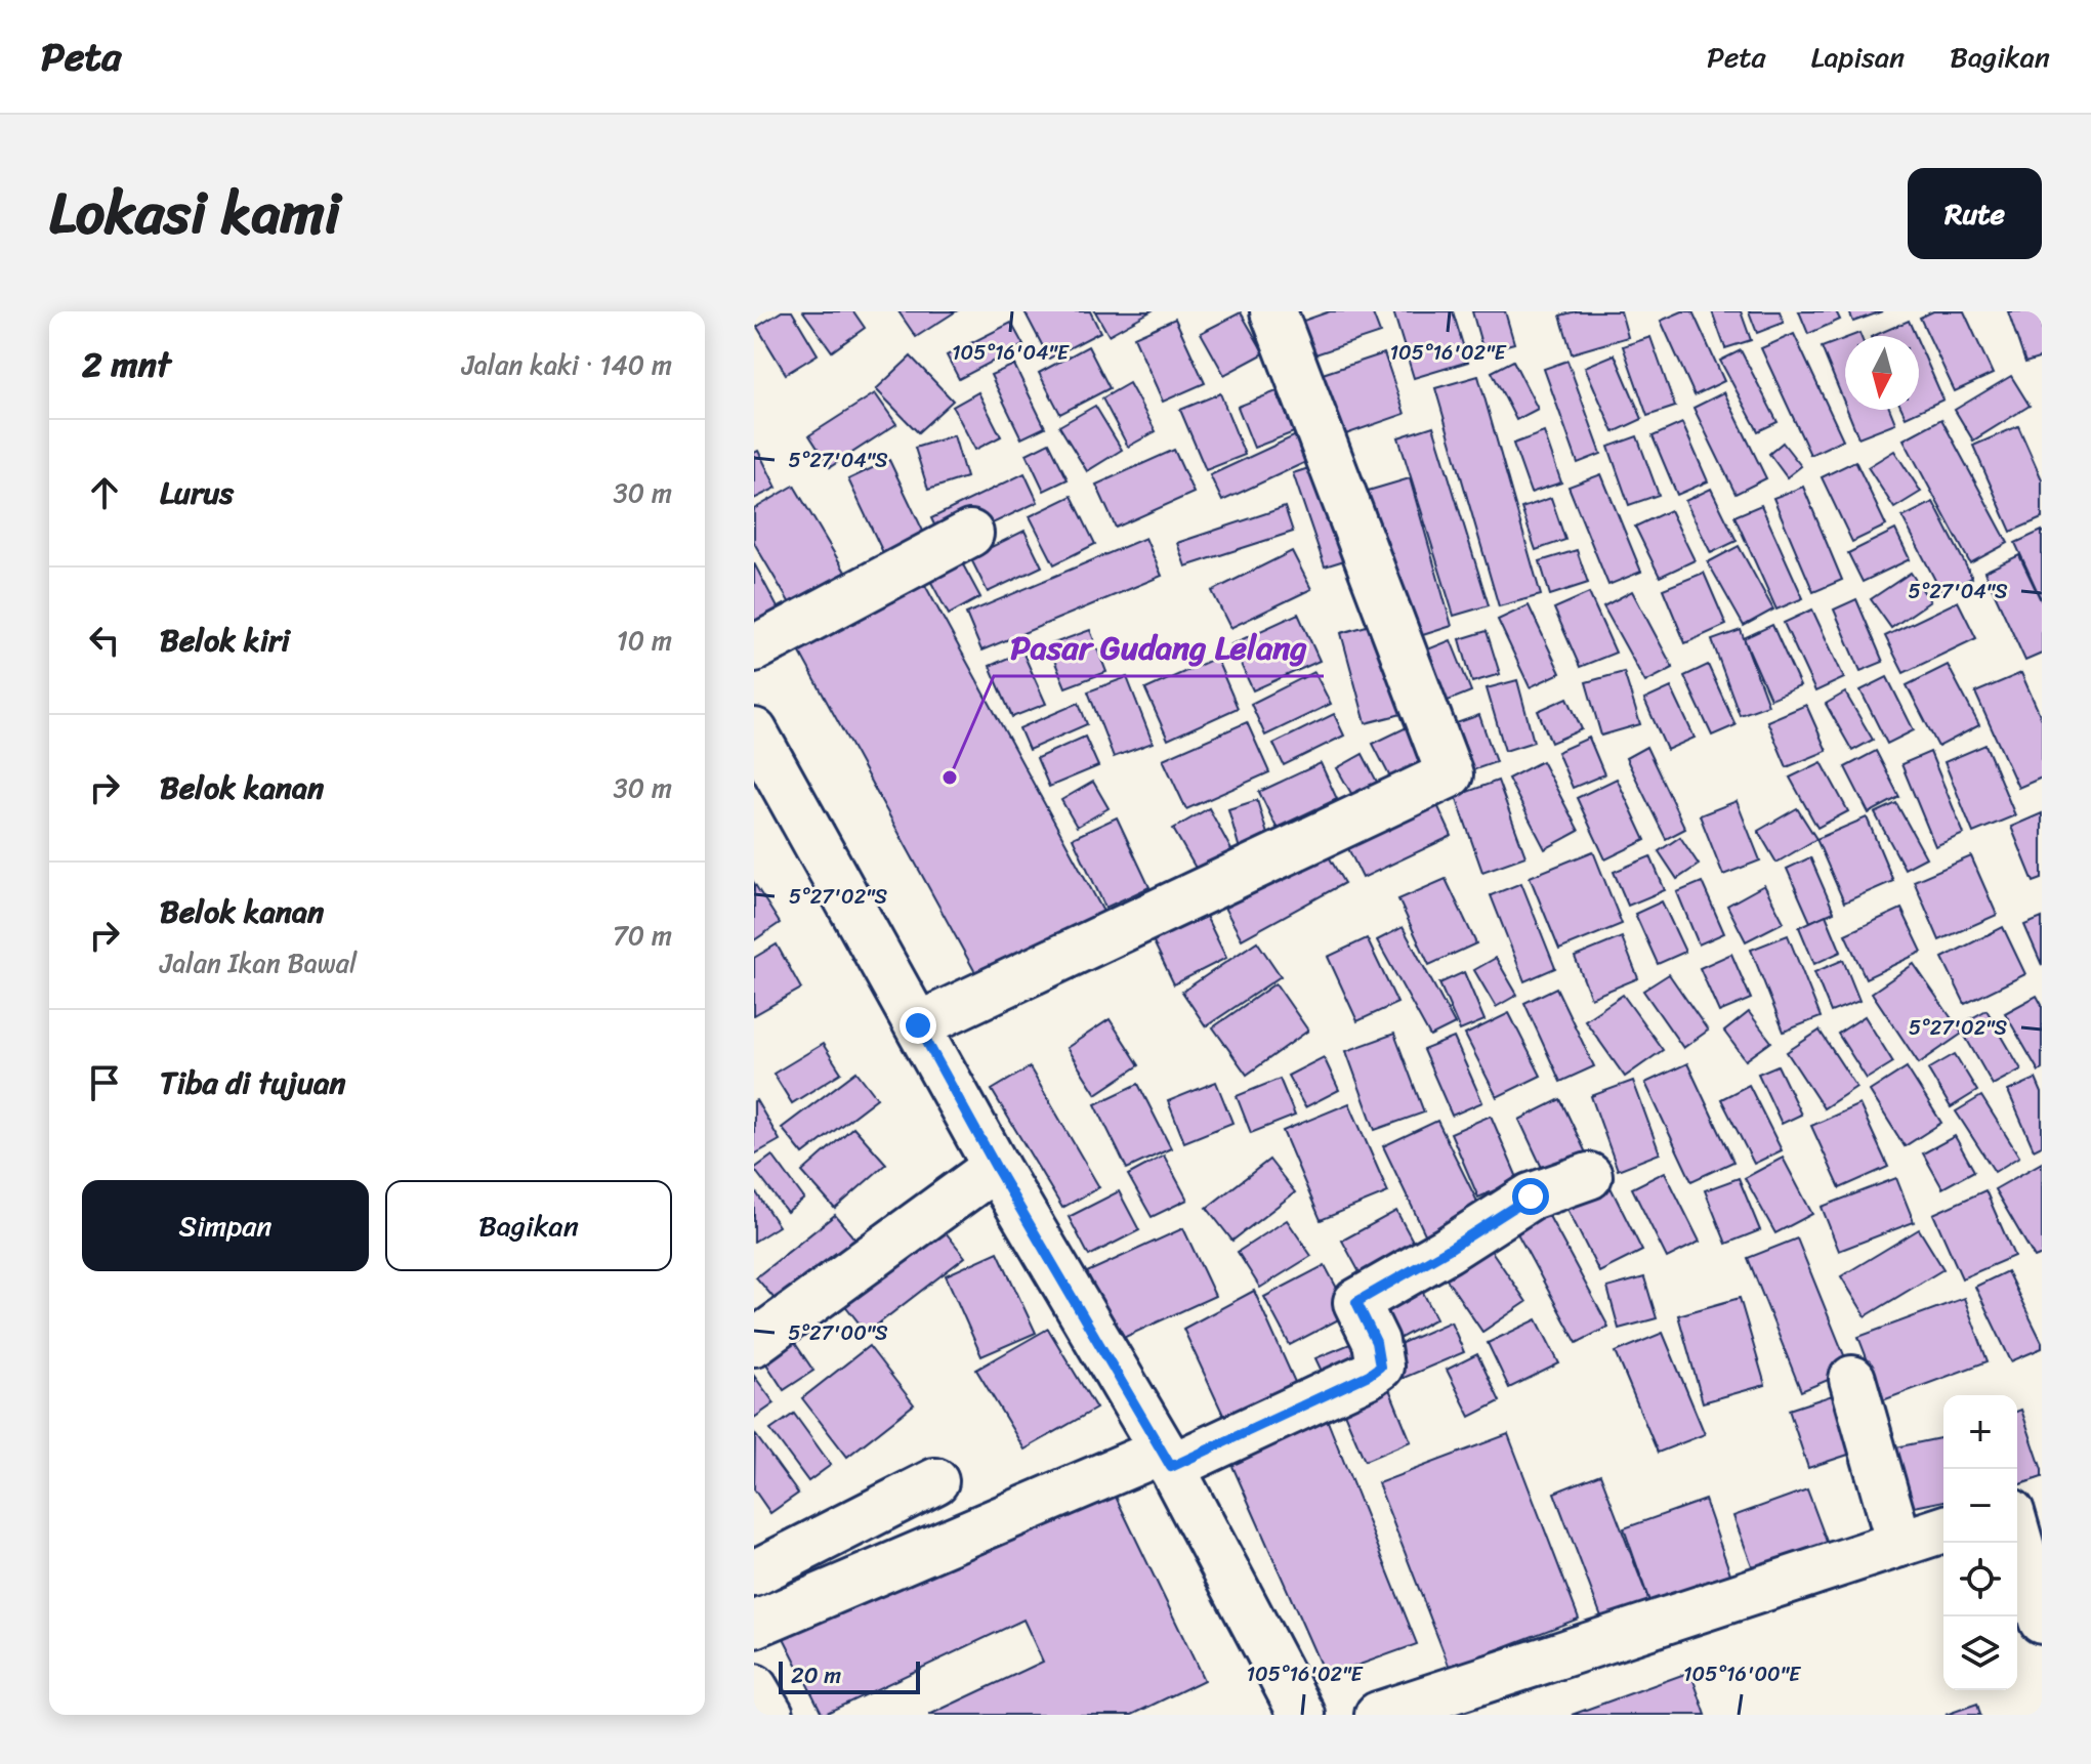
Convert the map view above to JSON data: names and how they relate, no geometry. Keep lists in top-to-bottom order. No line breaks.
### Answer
{"places":["Pasar Gudang Lelang"],"scale_bar":"20 m","north":"bottom","page":{"header":"Peta","nav":["Peta","Lapisan","Bagikan"],"title":"Lokasi kami","buttons":["Rute",["Simpan","Bagikan"]],"heading":["2 mnt","Jalan kaki · 140 m"],"list":[["Lurus","30 m"],["Belok kiri","10 m"],["Belok kanan","30 m"],["Belok kanan","Jalan Ikan Bawal","70 m"],"Tiba di tujuan"],"map_buttons":["+","−"],"scale":"20 m"},"coordinates":["105°16'04\"E","105°16'02\"E","5°27'04\"S","5°27'02\"S","5°27'00\"S","105°16'00\"E"]}
